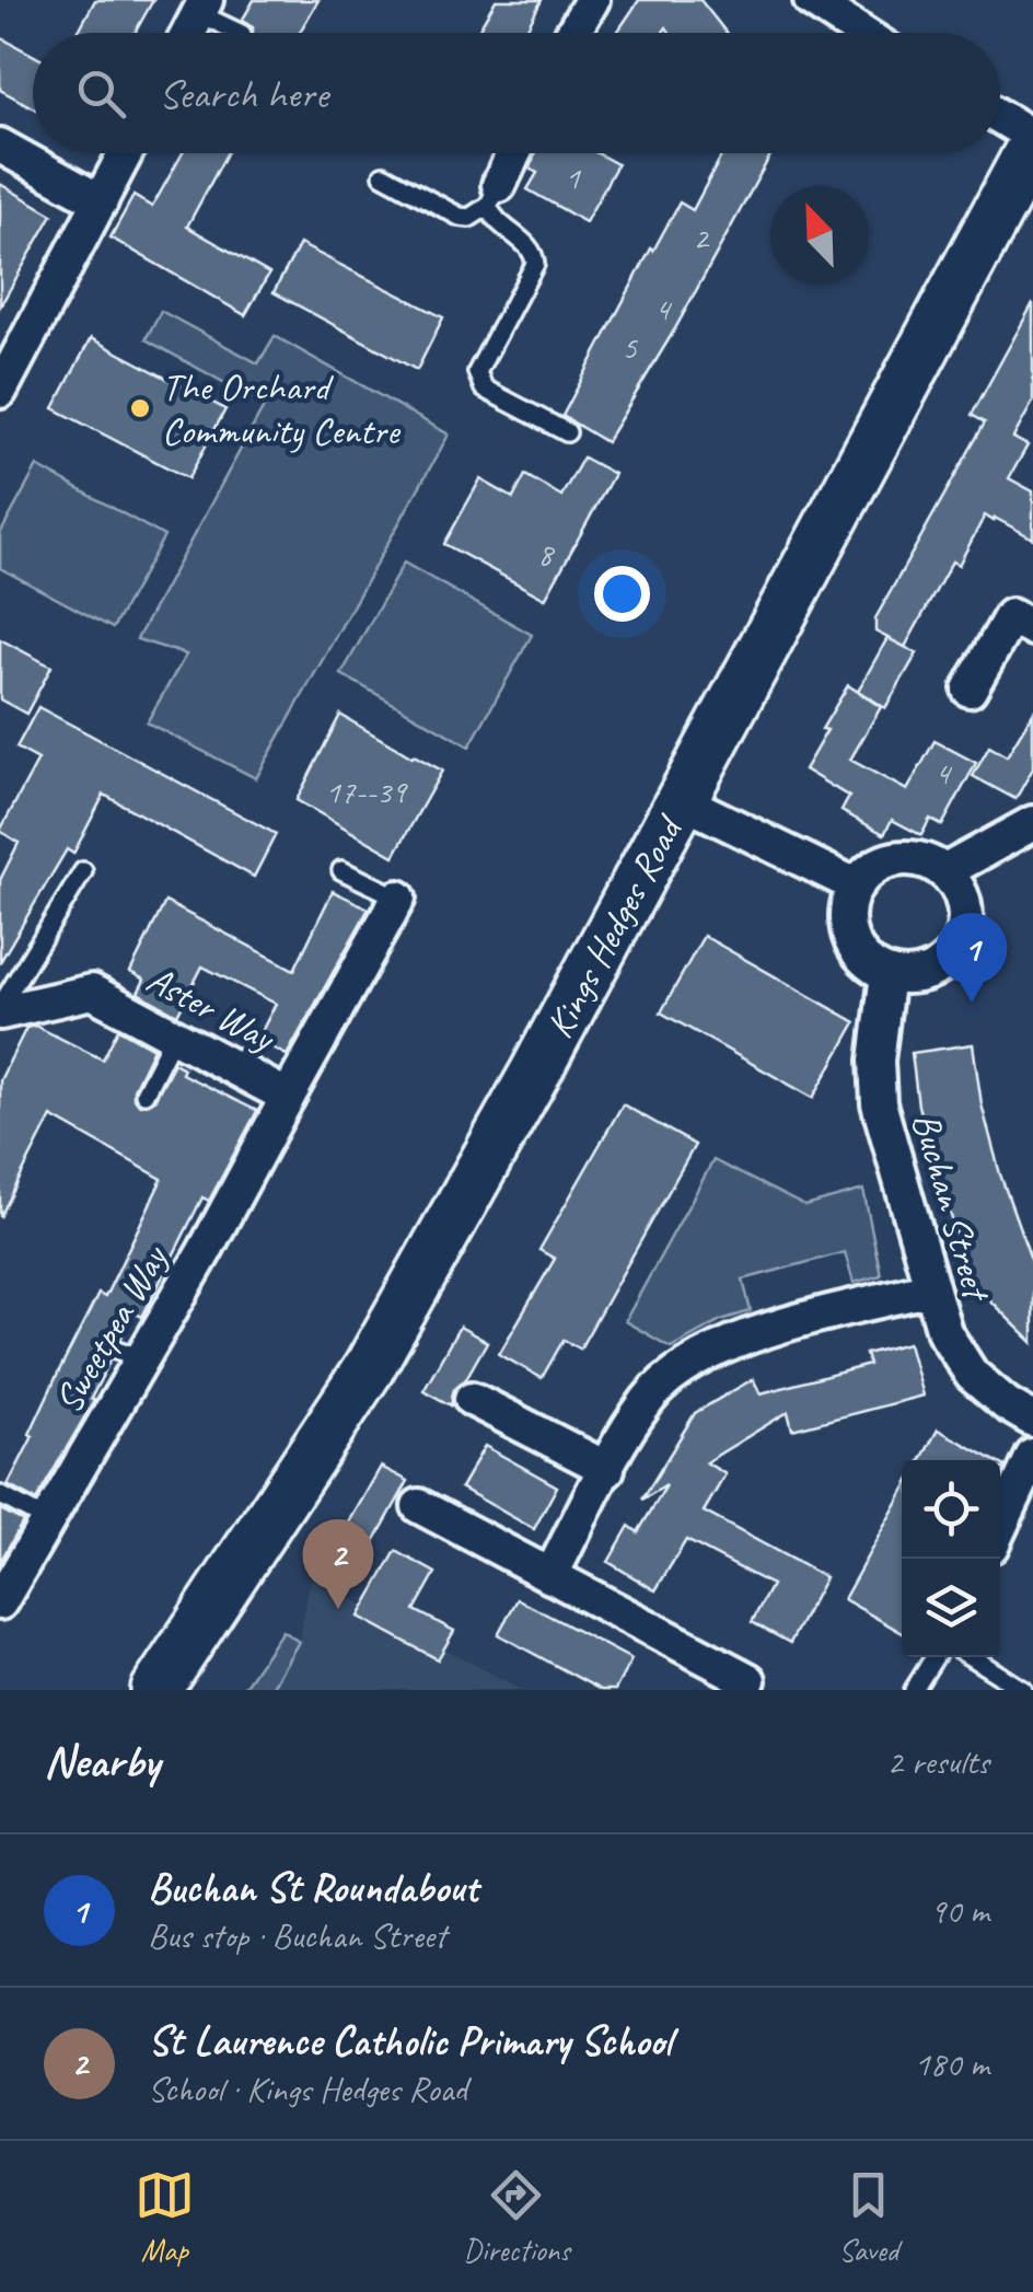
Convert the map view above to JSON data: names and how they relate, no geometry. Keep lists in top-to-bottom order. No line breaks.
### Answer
{"streets":{"street":["Kings Hedges Road","Aster Way","Buchan Street","Sweetpea Way"]},"crossings":[["Aster Way","Sweetpea Way"]],"places":["The Orchard Community Centre"],"house_numbers":["1","2","4","5","8","4","17--39"],"north":"top left","page":{"search":"Search here","pins":["1","2"],"heading":["Nearby","2 results"],"list":[{"mark":"1","name":"Buchan St Roundabout","note":"Bus stop · Buchan Street","value":"90 m"},{"mark":"2","name":"St Laurence Catholic Primary School","note":"School · Kings Hedges Road","value":"180 m"}],"nav":["Map","Directions","Saved"]}}
